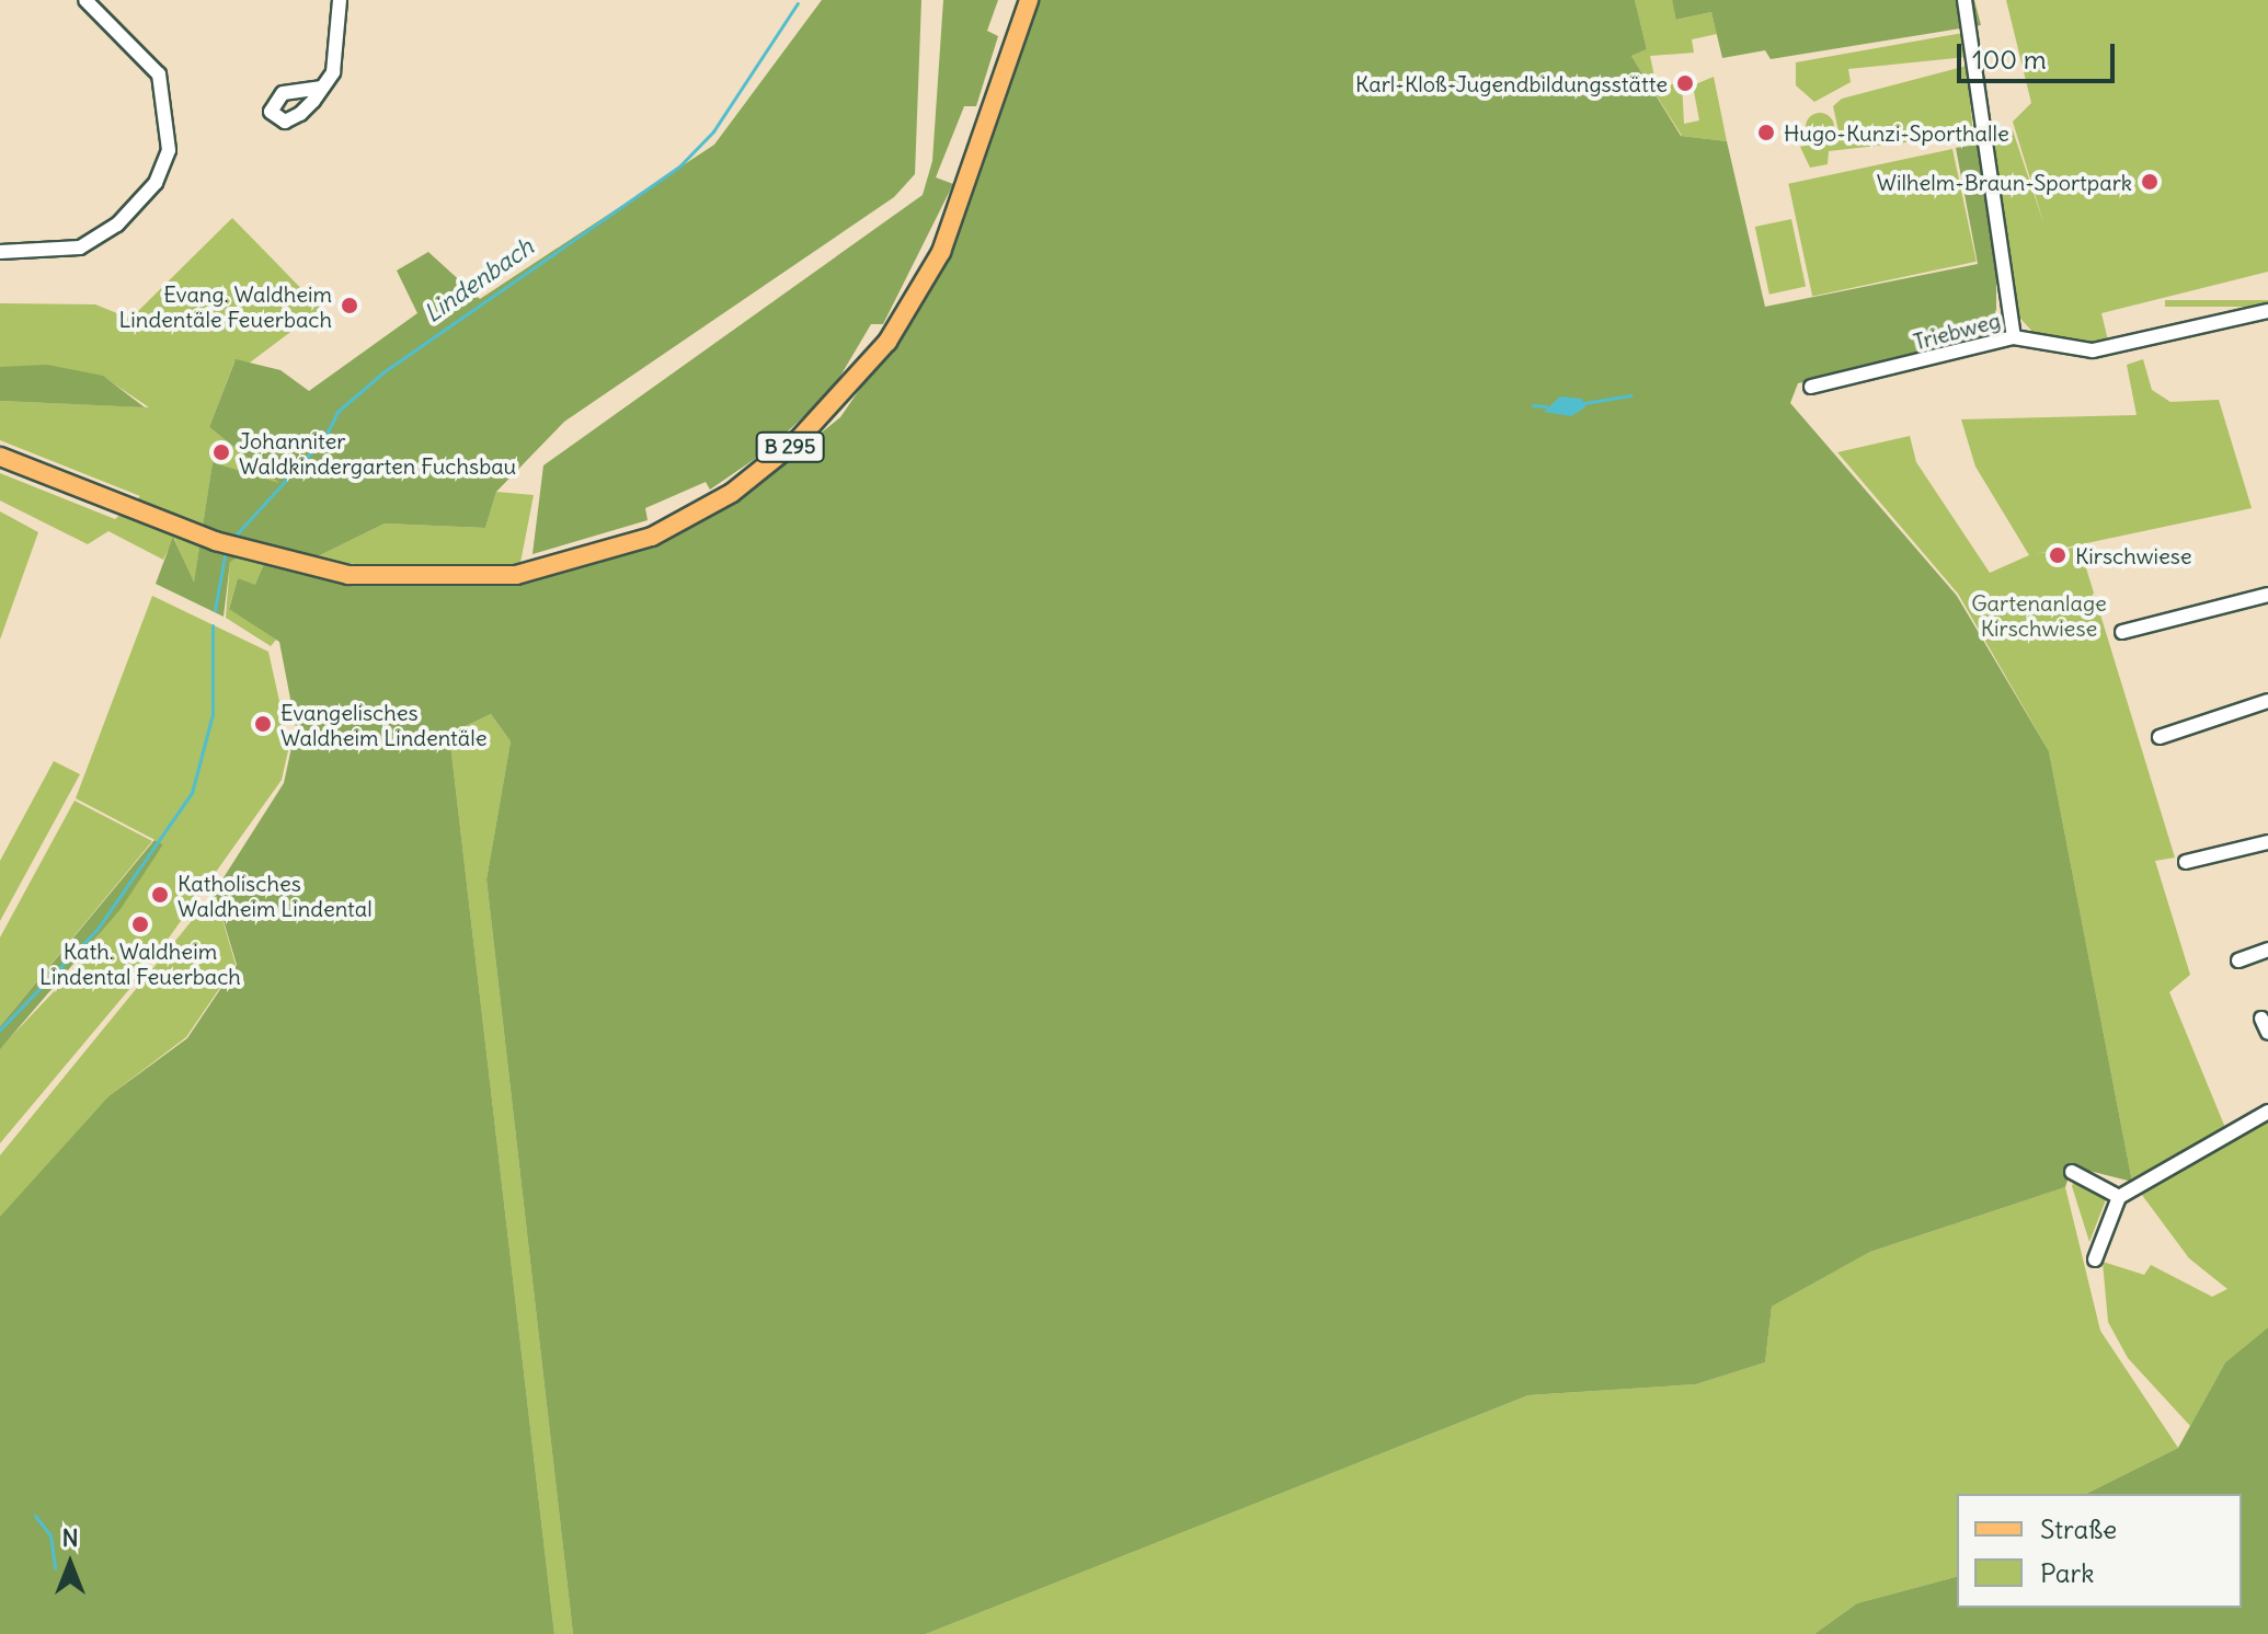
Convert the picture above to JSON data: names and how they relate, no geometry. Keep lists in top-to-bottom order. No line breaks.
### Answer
{"streets":{"main road":["B 295"],"street":["Triebweg"]},"water":["Lindenbach"],"parks":["Gartenanlage Kirschwiese"],"places":["Karl-Kloß-Jugendbildungsstätte","Hugo-Kunzi-Sporthalle","Wilhelm-Braun-Sportpark","Evang. Waldheim Lindentäle Feuerbach","Johanniter Waldkindergarten Fuchsbau","Kirschwiese","Evangelisches Waldheim Lindentäle","Katholisches Waldheim Lindental","Kath. Waldheim Lindental Feuerbach"],"legend":["Straße","Park"],"scale_bar":"100 m","north":"top"}
